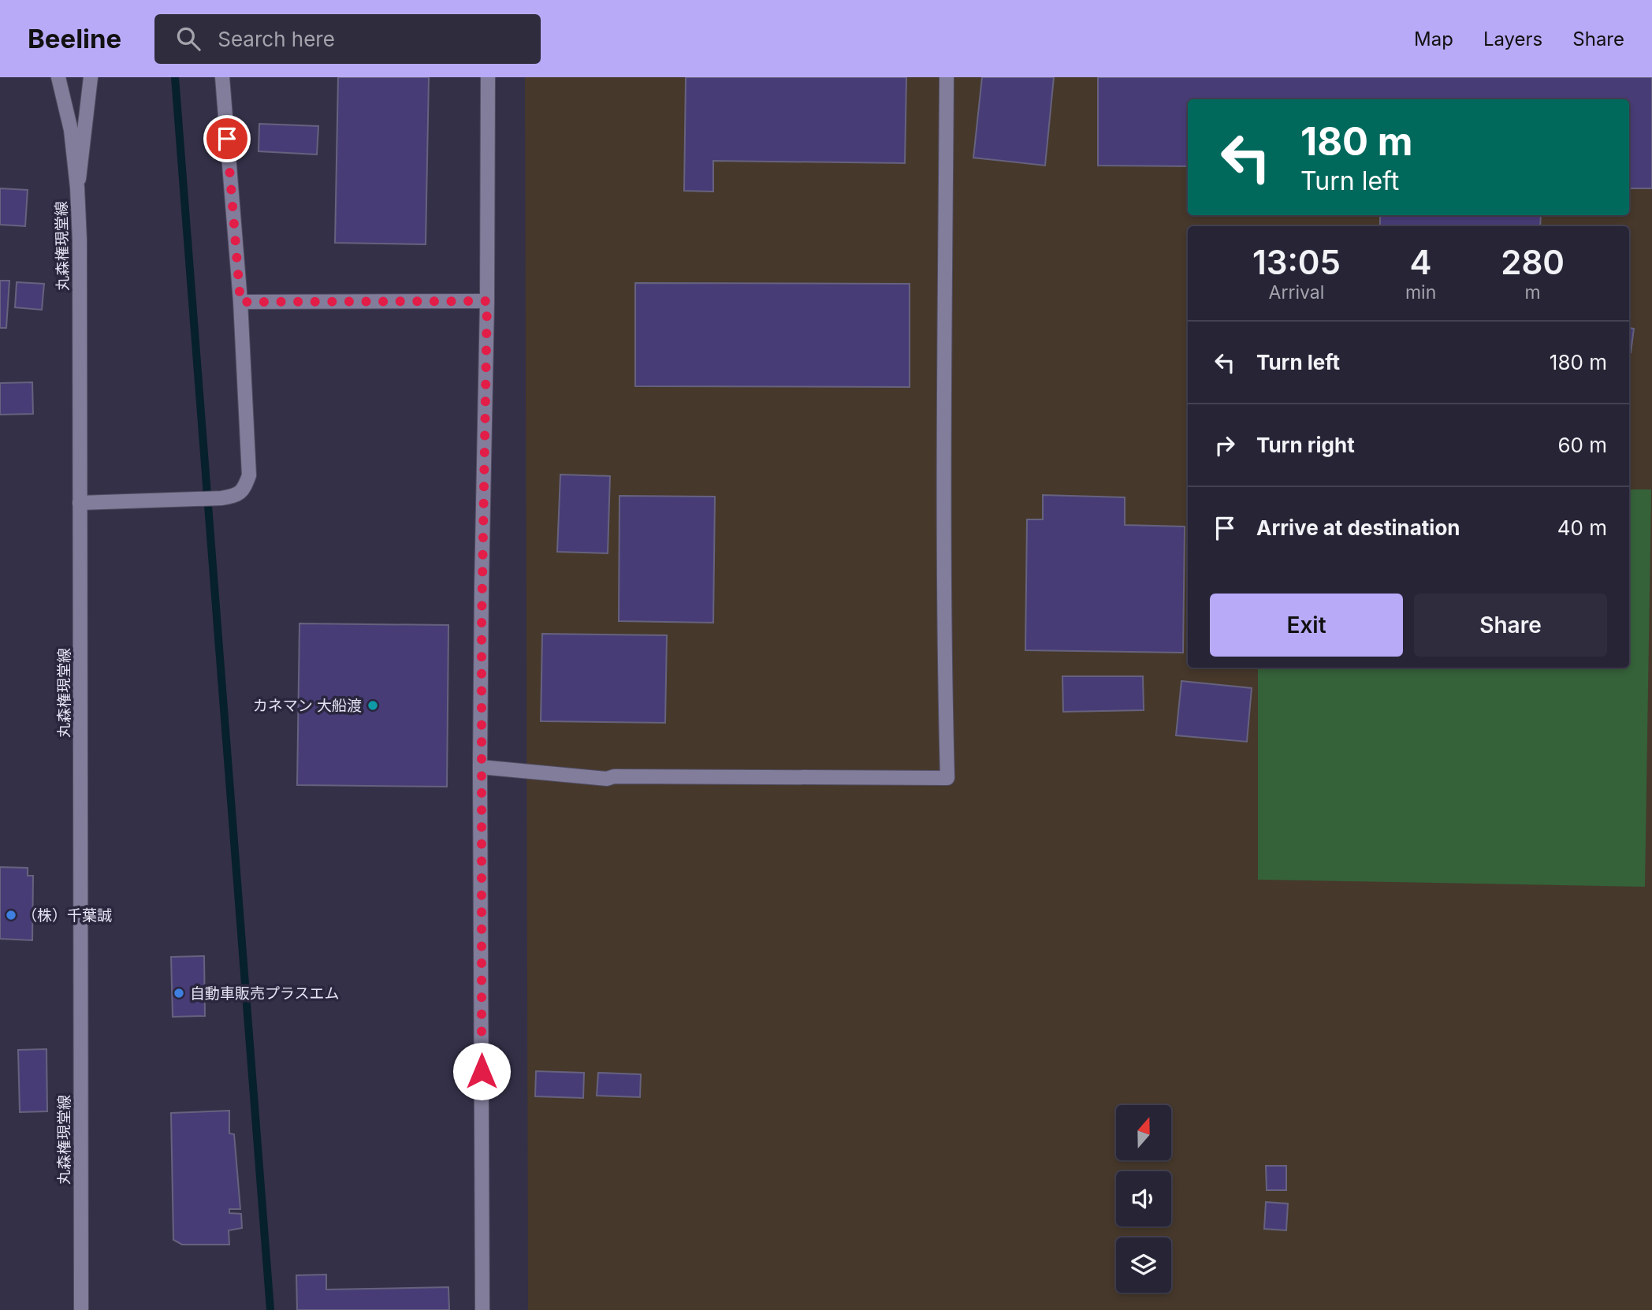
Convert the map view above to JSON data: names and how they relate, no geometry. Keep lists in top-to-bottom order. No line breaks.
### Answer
{"streets":{"street":["丸森権現堂線"]},"places":["カネマン 大船渡","（株）千葉誠","自動車販売プラスエム"],"north":"top","page":{"header":"Beeline","search":"Search here","nav":["Map","Layers","Share"],"turn":["180 m","Turn left"],"eta":["13:05","Arrival","4","min","280","m"],"list":[{"name":"Turn left","value":"180 m"},{"name":"Turn right","value":"60 m"},{"name":"Arrive at destination","value":"40 m"}],"buttons":["Exit","Share"]}}
